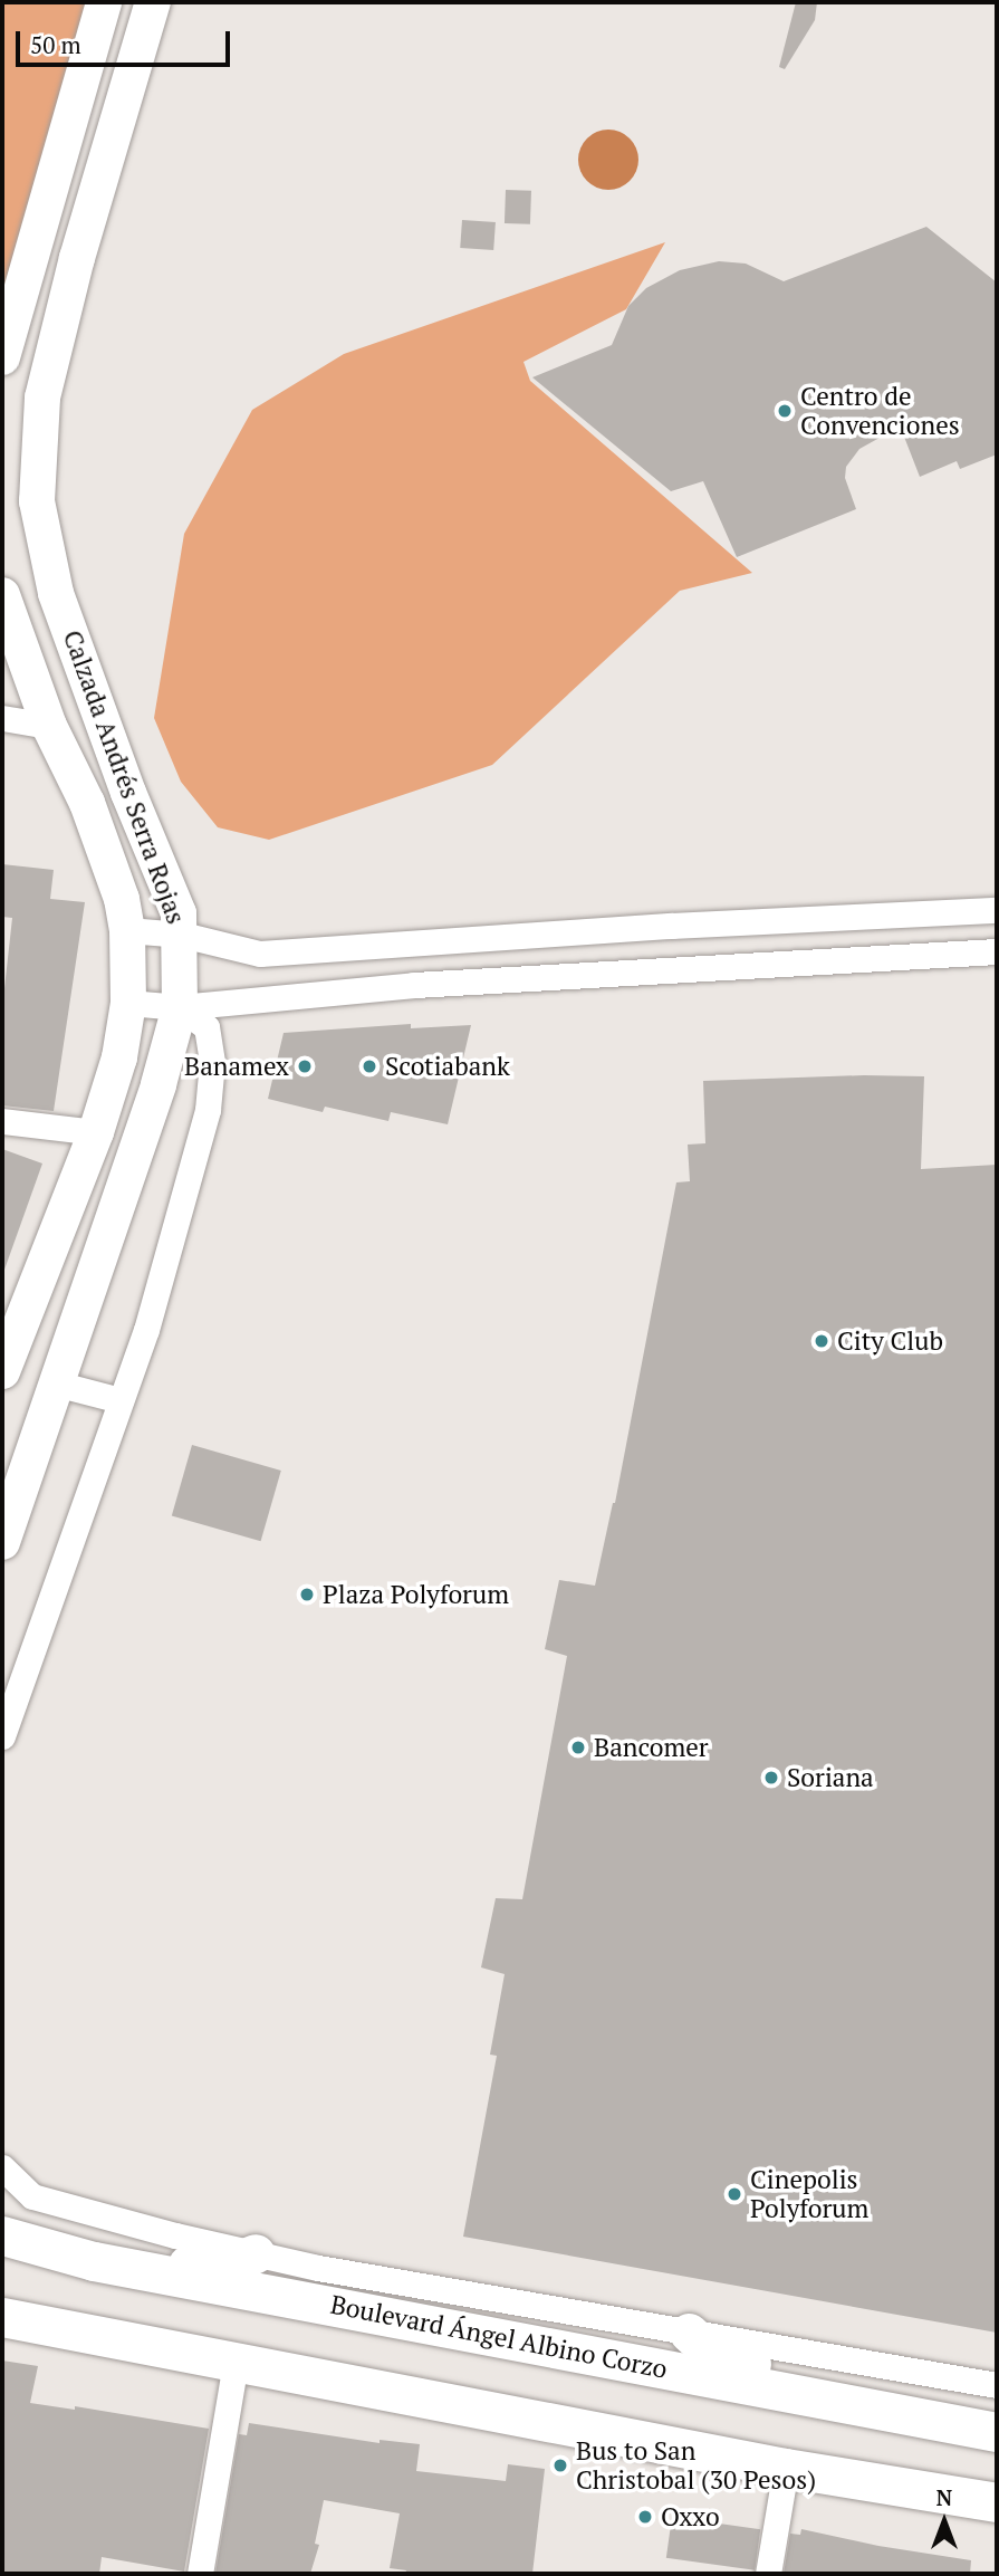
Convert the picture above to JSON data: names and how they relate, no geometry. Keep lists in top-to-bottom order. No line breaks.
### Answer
{"streets":{"main road":["Calzada Andrés Serra Rojas","Boulevard Ángel Albino Corzo"]},"places":["Centro de Convenciones","Banamex","Scotiabank","City Club","Plaza Polyforum","Bancomer","Soriana","Cinepolis Polyforum","Bus to San Christobal (30 Pesos)","Oxxo"],"scale_bar":"50 m","north":"top"}
